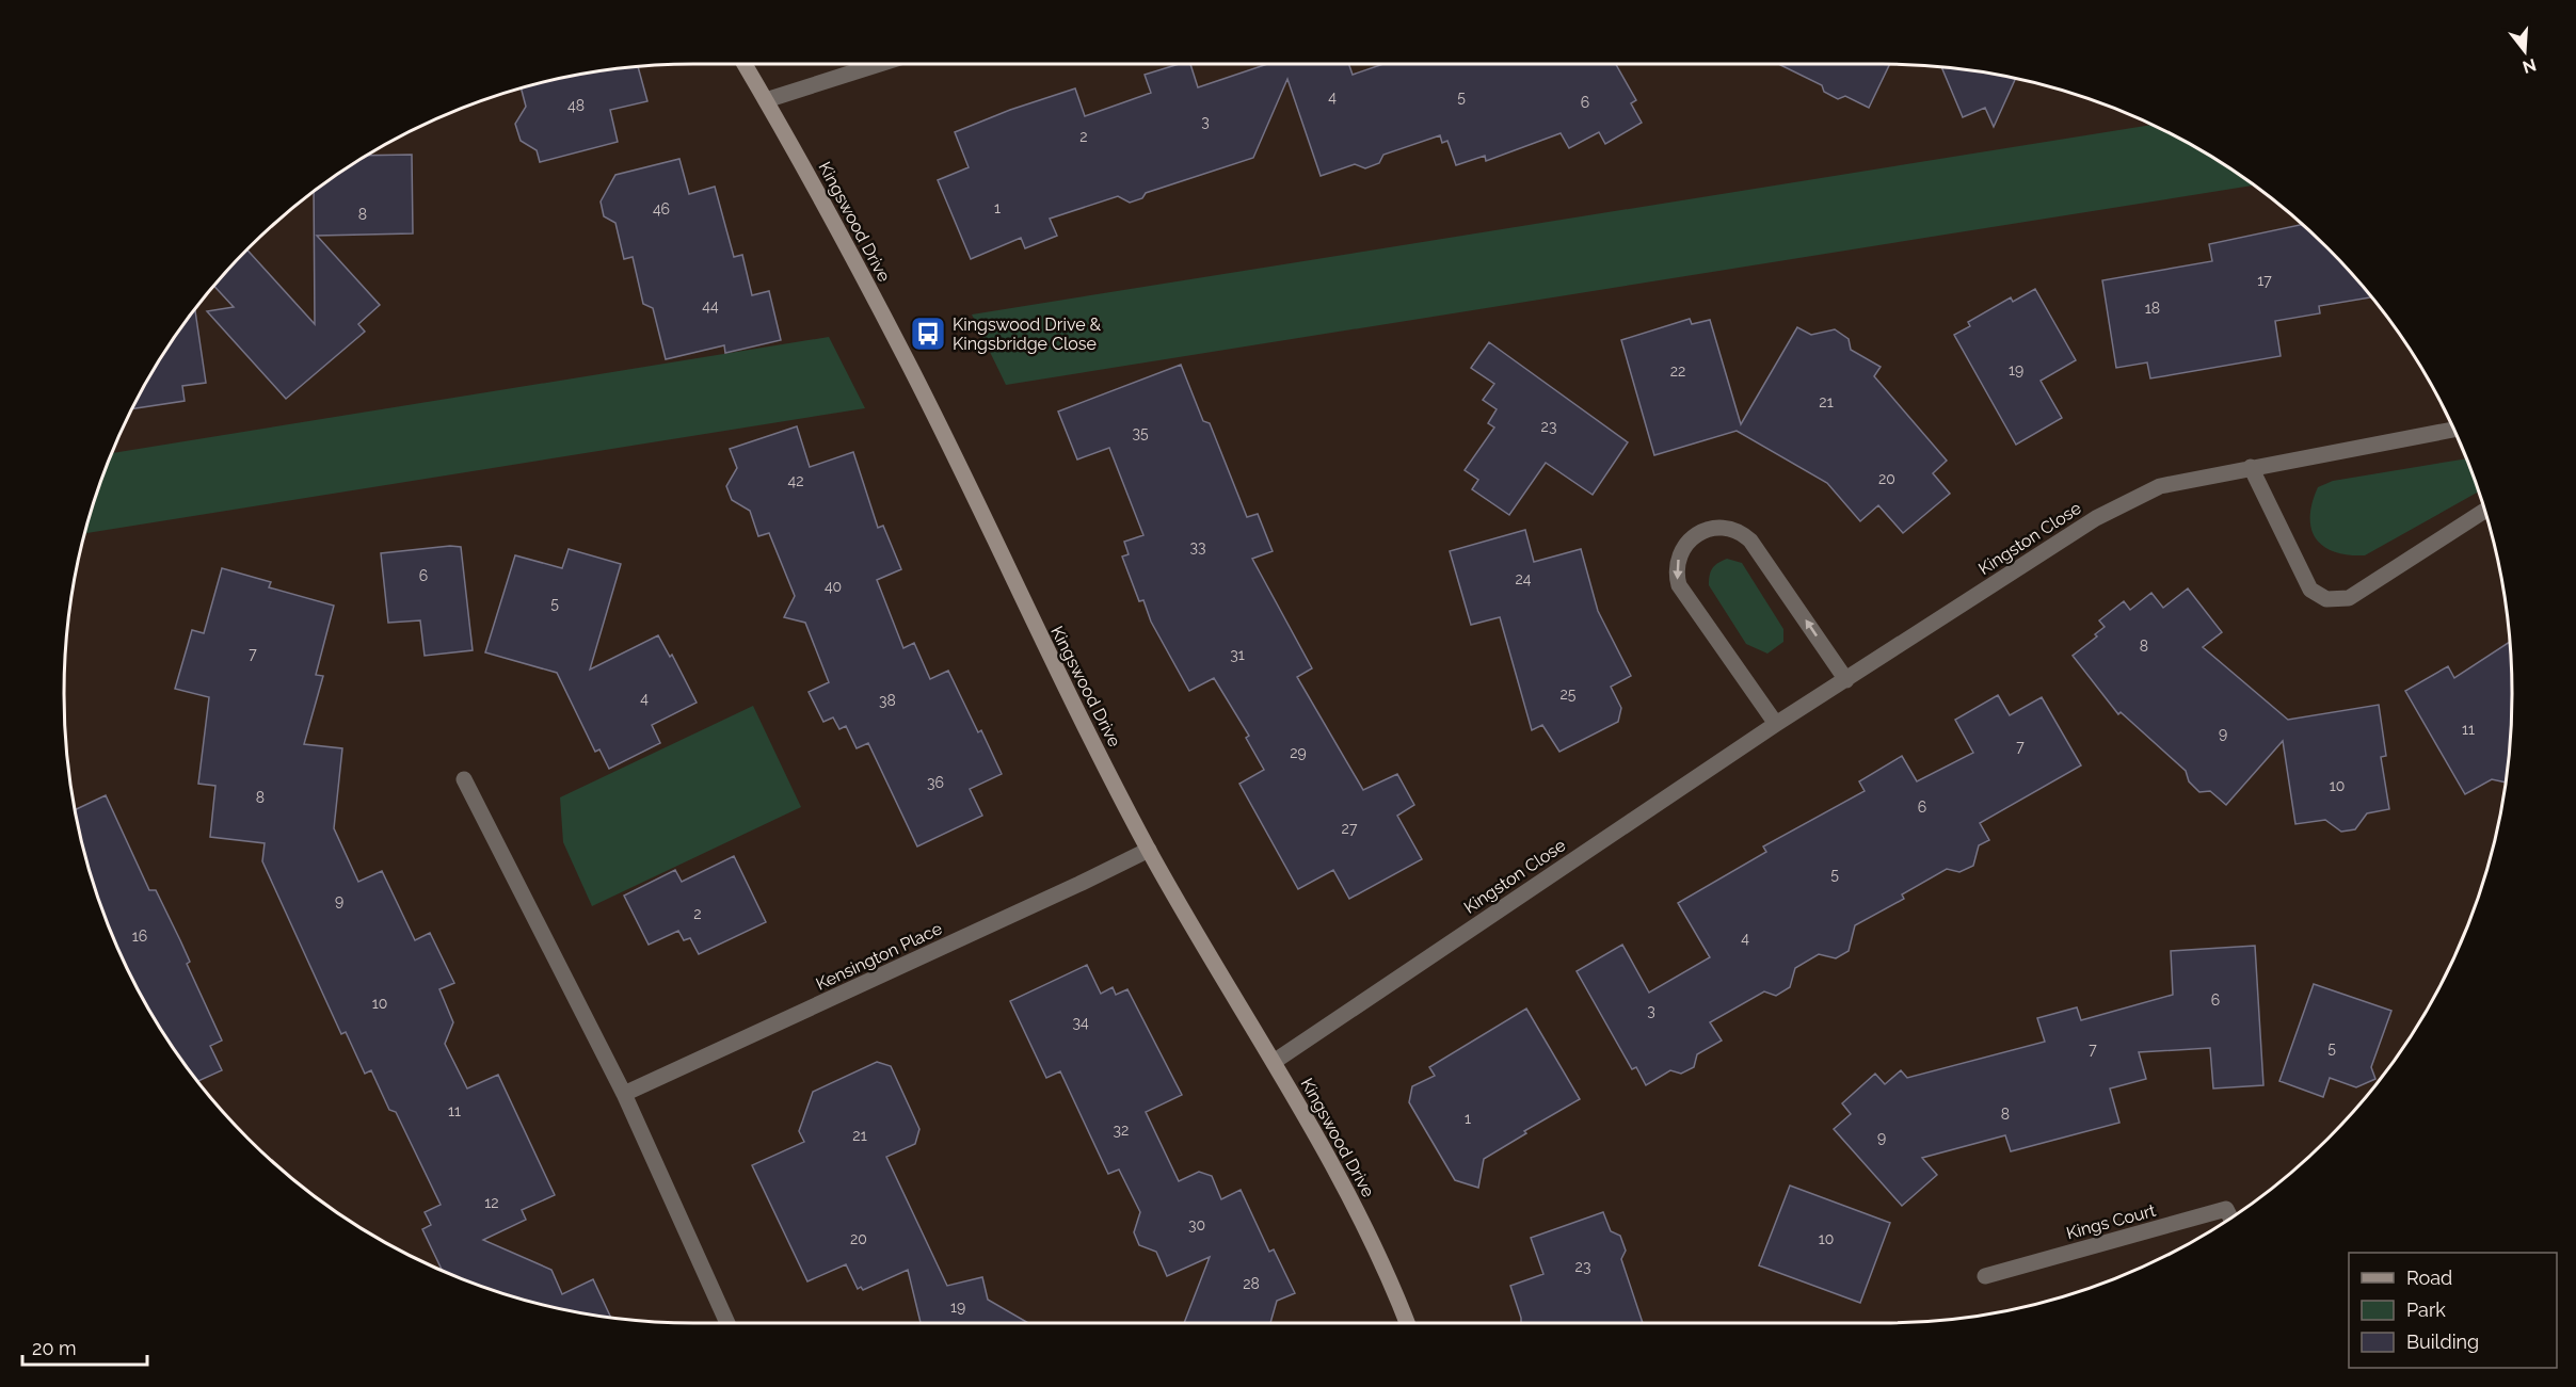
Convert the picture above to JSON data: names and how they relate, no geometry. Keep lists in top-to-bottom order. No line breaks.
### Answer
{"streets":{"street":["Kingswood Drive","Kingston Close","Kensington Place","Kings Court"]},"crossings":[["Kingswood Drive","Kingston Close"],["Kingswood Drive","Kensington Place"]],"places":{"bus stop":["Kingswood Drive & Kingsbridge Close"]},"house_numbers":["4","5","6","48","3","2","1","46","8","17","44","18","19","22","21","23","35","20","42","33","6","24","40","5","8","7","31","25","4","38","11","9","7","29","36","10","8","6","27","5","9","2","16","4","6","10","3","34","5","7","11","8","1","32","21","9","12","30","20","10","23","28","19"],"legend":["Road","Park","Building"],"scale_bar":"20 m","north":"bottom"}
